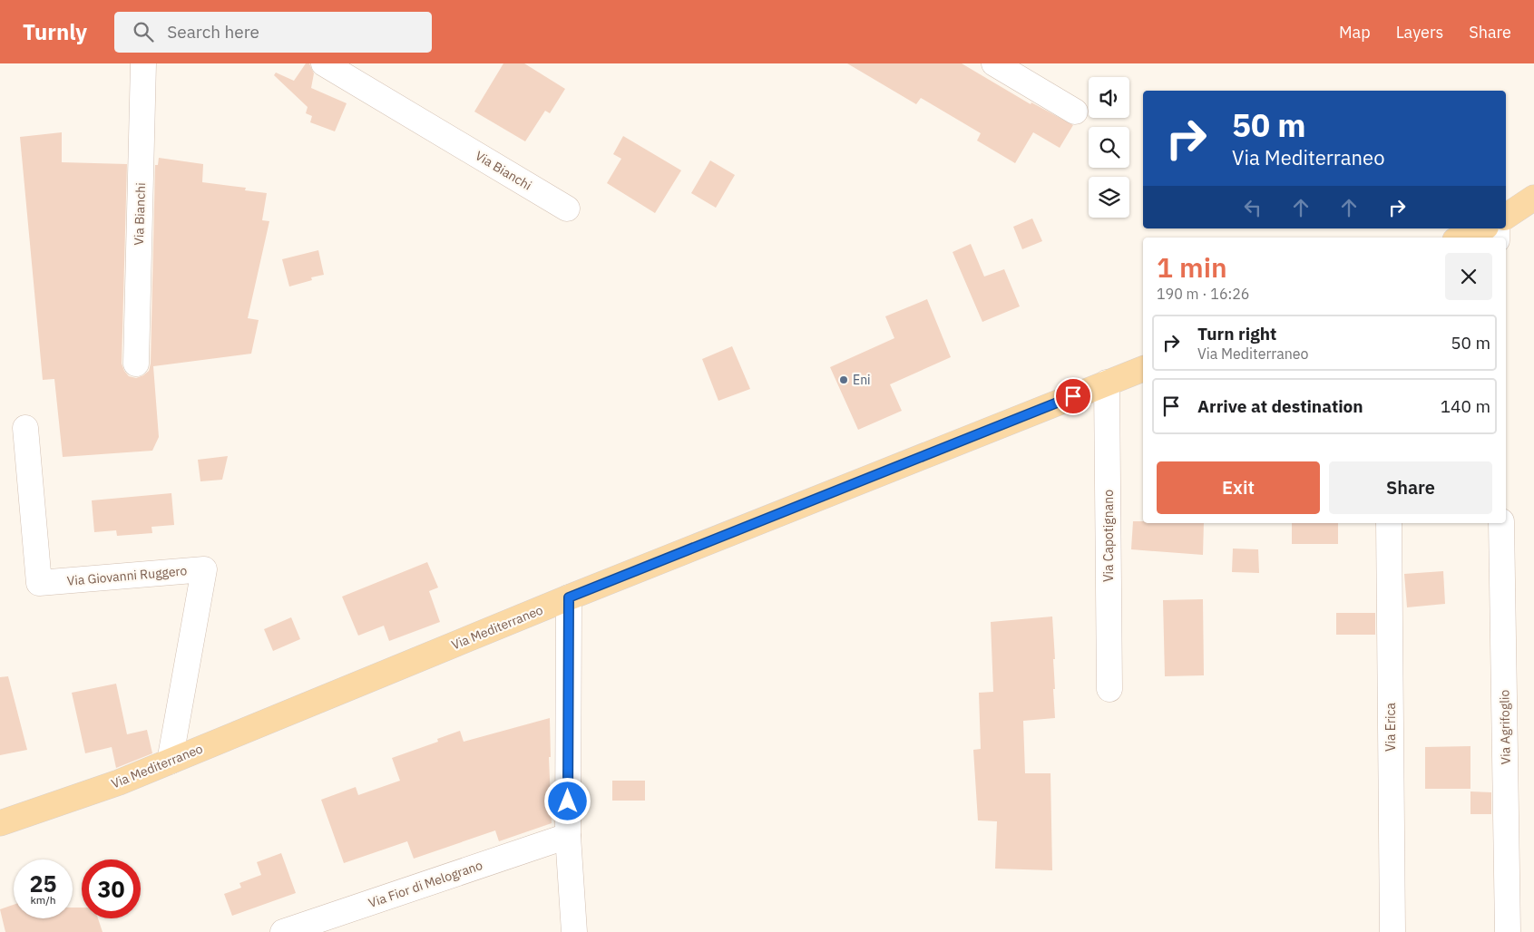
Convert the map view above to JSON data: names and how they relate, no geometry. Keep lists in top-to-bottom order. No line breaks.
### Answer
{"streets":{"main road":["Via Mediterraneo"],"street":["Via Bianchi","Via Capotignano","Via Giovanni Ruggero","Via Erica","Via Agrifoglio","Via Fior di Melograno"]},"crossings":[["Via Capotignano","Via Mediterraneo"],["Via Giovanni Ruggero","Via Mediterraneo"]],"places":["Eni"],"page":{"header":"Turnly","search":"Search here","nav":["Map","Layers","Share"],"turn":["50 m","Via Mediterraneo"],"heading":["1 min","190 m · 16:26"],"list":[{"name":"Turn right","note":"Via Mediterraneo","value":"50 m"},{"name":"Arrive at destination","value":"140 m"}],"buttons":["Exit","Share"],"speed":"25 km/h","limit":"30"}}
